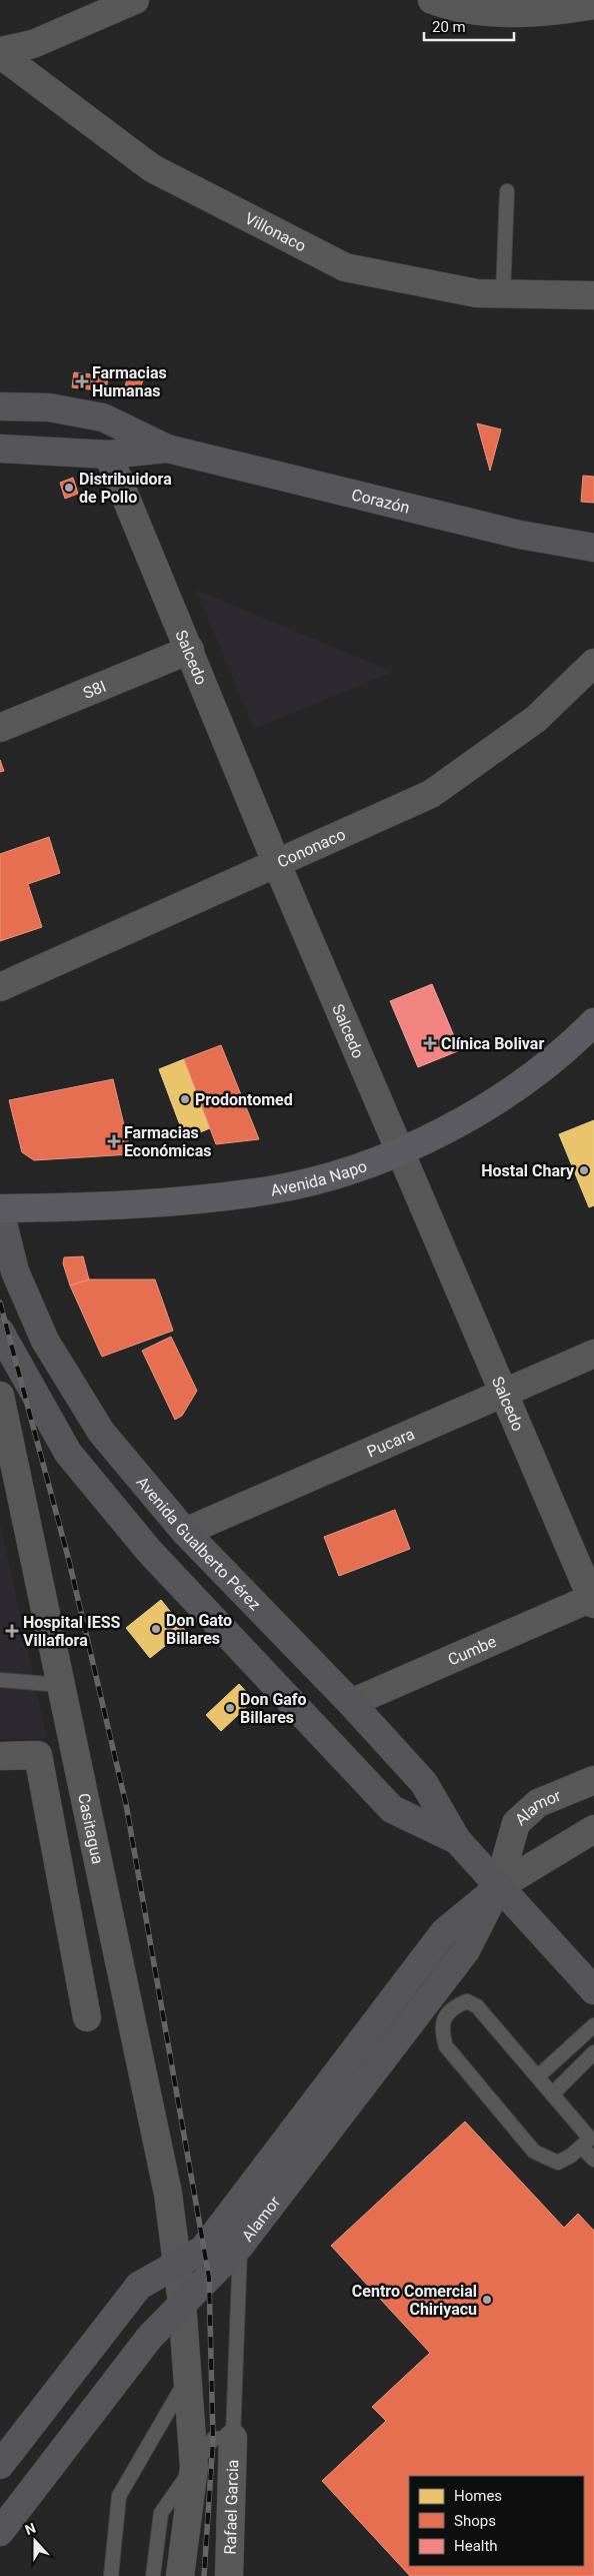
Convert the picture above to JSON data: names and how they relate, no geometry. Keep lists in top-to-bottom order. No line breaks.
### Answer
{"streets":{"main road":["Corazón","Avenida Napo","Avenida Gualberto Pérez","Alamor"],"street":["Villonaco","Salcedo","S8I","Cononaco","Pucara","Cumbe","Casitagua","Rafael Garcia"]},"crossings":[["Corazón","Salcedo"],["Salcedo","S8I"],["Salcedo","Cononaco"],["Salcedo","Avenida Napo"],["Salcedo","Pucara"],["Salcedo","Cumbe"],["Avenida Napo","Avenida Gualberto Pérez"],["Pucara","Avenida Gualberto Pérez"],["Avenida Gualberto Pérez","Cumbe"],["Avenida Gualberto Pérez","Alamor"],["Alamor","Casitagua"]],"places":{"health":["Farmacias Humanas","Clínica Bolivar","Farmacias Económicas","Hospital IESS Villaflora"],"other":["Distribuidora de Pollo","Prodontomed","Hostal Chary","Don Gato Billares","Don Gafo Billares","Centro Comercial Chiriyacu"]},"legend":["Homes","Shops","Health"],"scale_bar":"20 m","north":"top"}
